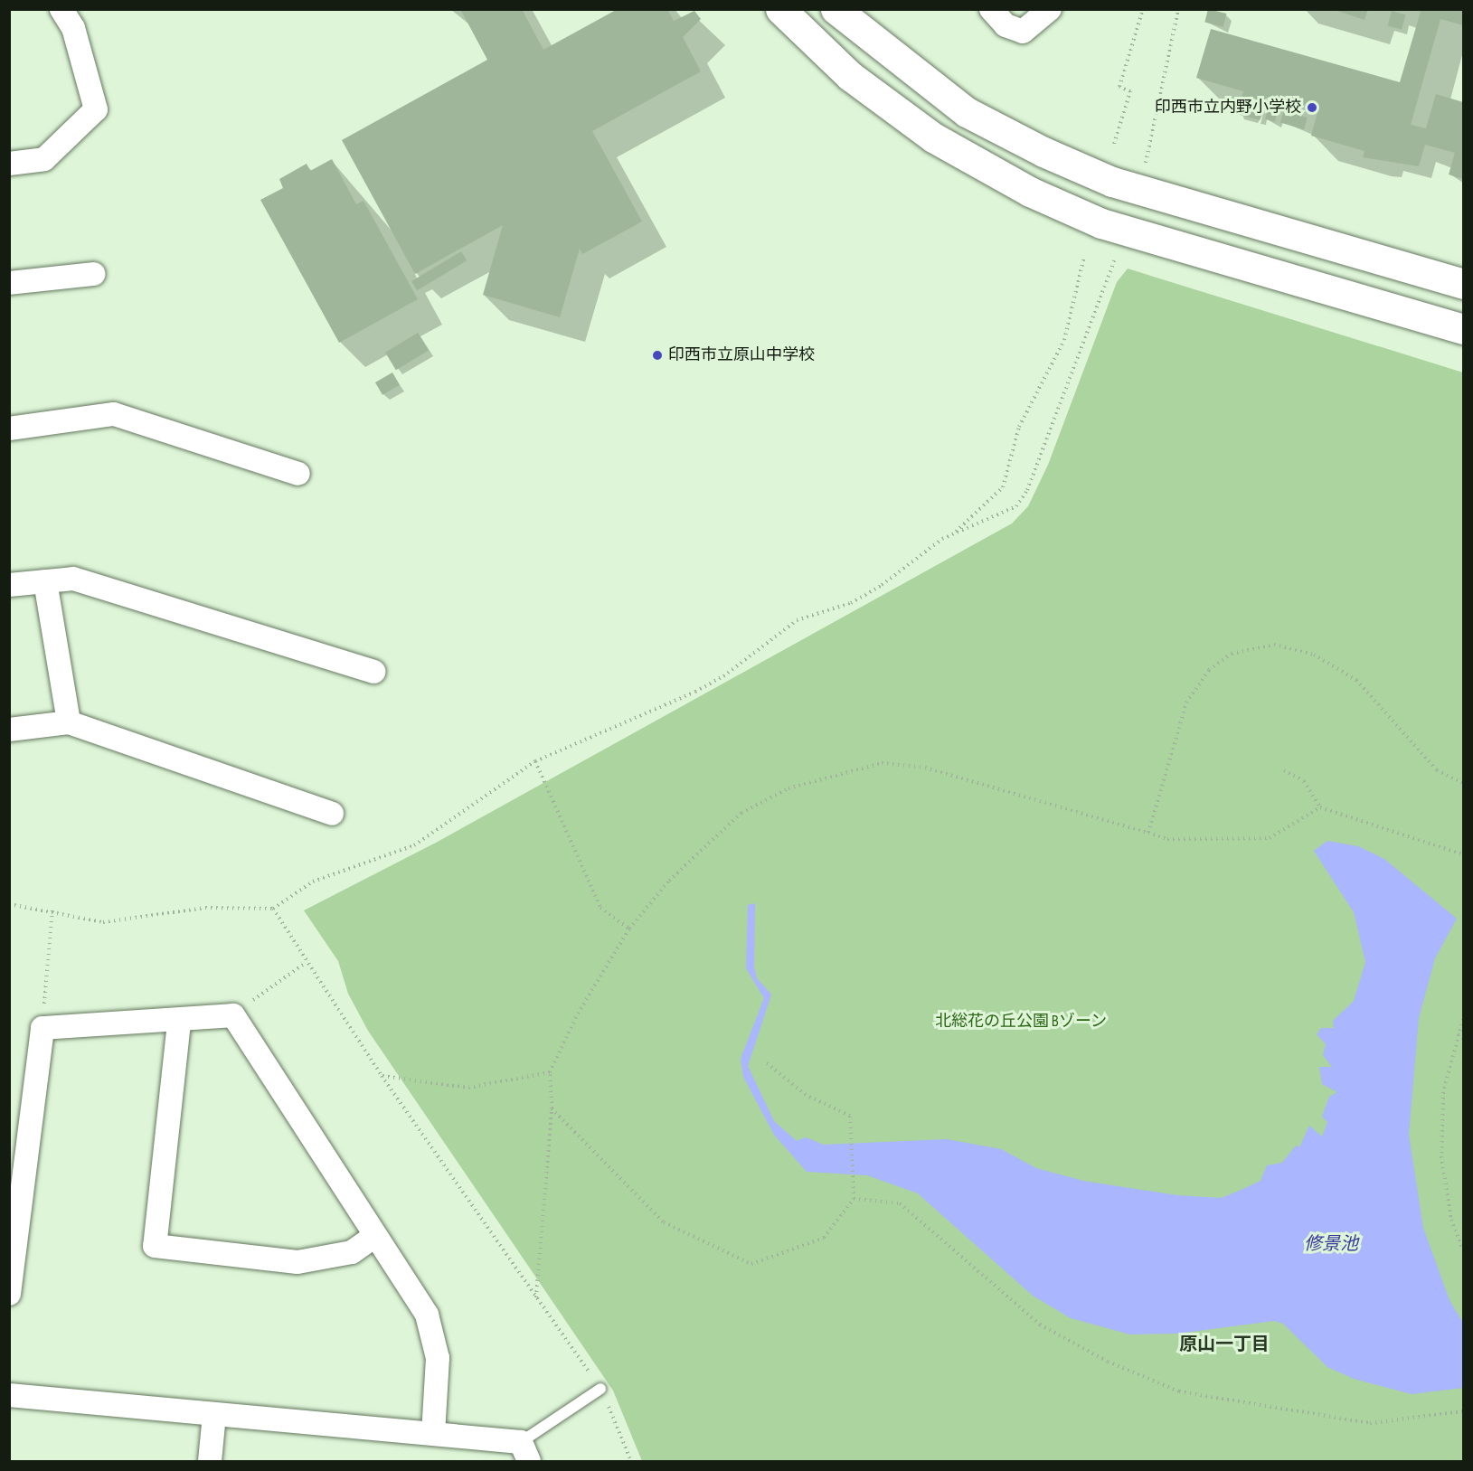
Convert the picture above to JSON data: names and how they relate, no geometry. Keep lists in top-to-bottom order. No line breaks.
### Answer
{"districts":["原山一丁目"],"water":["修景池"],"parks":["北総花の丘公園 Bゾーン"],"places":["印西市立内野小学校","印西市立原山中学校"]}
